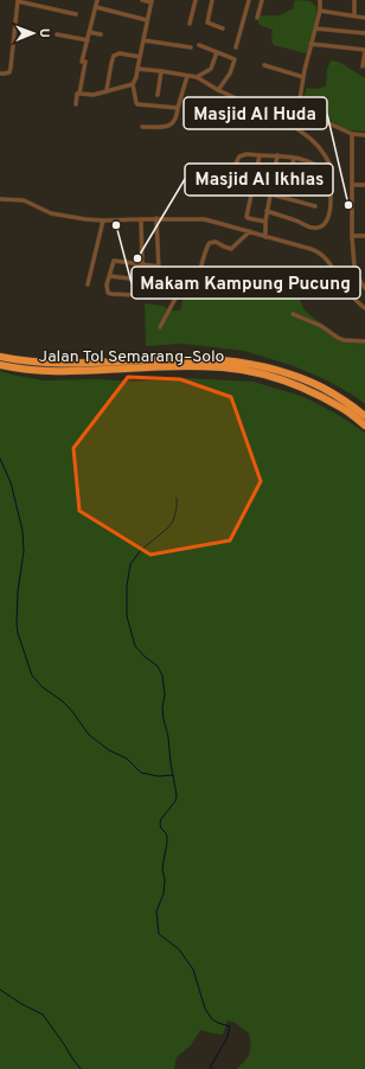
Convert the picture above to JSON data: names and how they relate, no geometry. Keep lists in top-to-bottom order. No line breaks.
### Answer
{"streets":{"highway":["Jalan Tol Semarang–Solo"]},"places":["Masjid Al Huda","Makam Kampung Pucung","Masjid Al Ikhlas"],"north":"right"}
